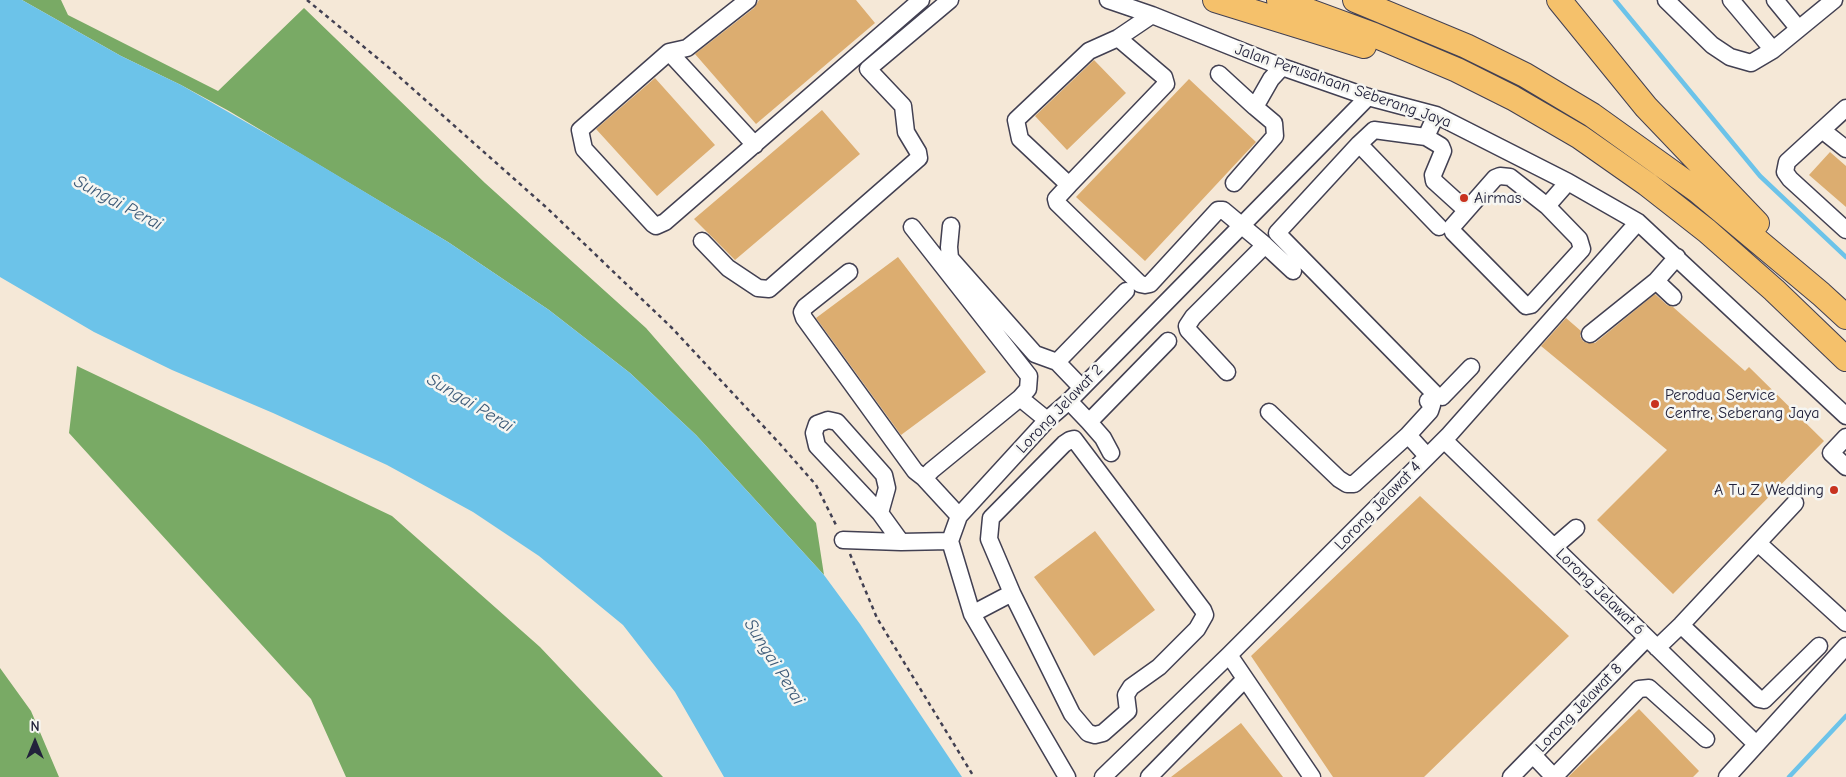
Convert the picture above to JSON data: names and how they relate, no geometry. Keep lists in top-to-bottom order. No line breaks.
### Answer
{"streets":{"street":["Jalan Perusahaan Seberang Jaya","Lorong Jelawat 2","Lorong Jelawat 4","Lorong Jelawat 6","Lorong Jelawat 8"]},"crossings":[["Jalan Perusahaan Seberang Jaya","Lorong Jelawat 2"],["Jalan Perusahaan Seberang Jaya","Lorong Jelawat 4"],["Lorong Jelawat 4","Lorong Jelawat 6"],["Lorong Jelawat 6","Lorong Jelawat 8"]],"water":["Sungai Perai"],"places":["Airmas","Perodua Service Centre, Seberang Jaya","A Tu Z Wedding"],"north":"top"}
